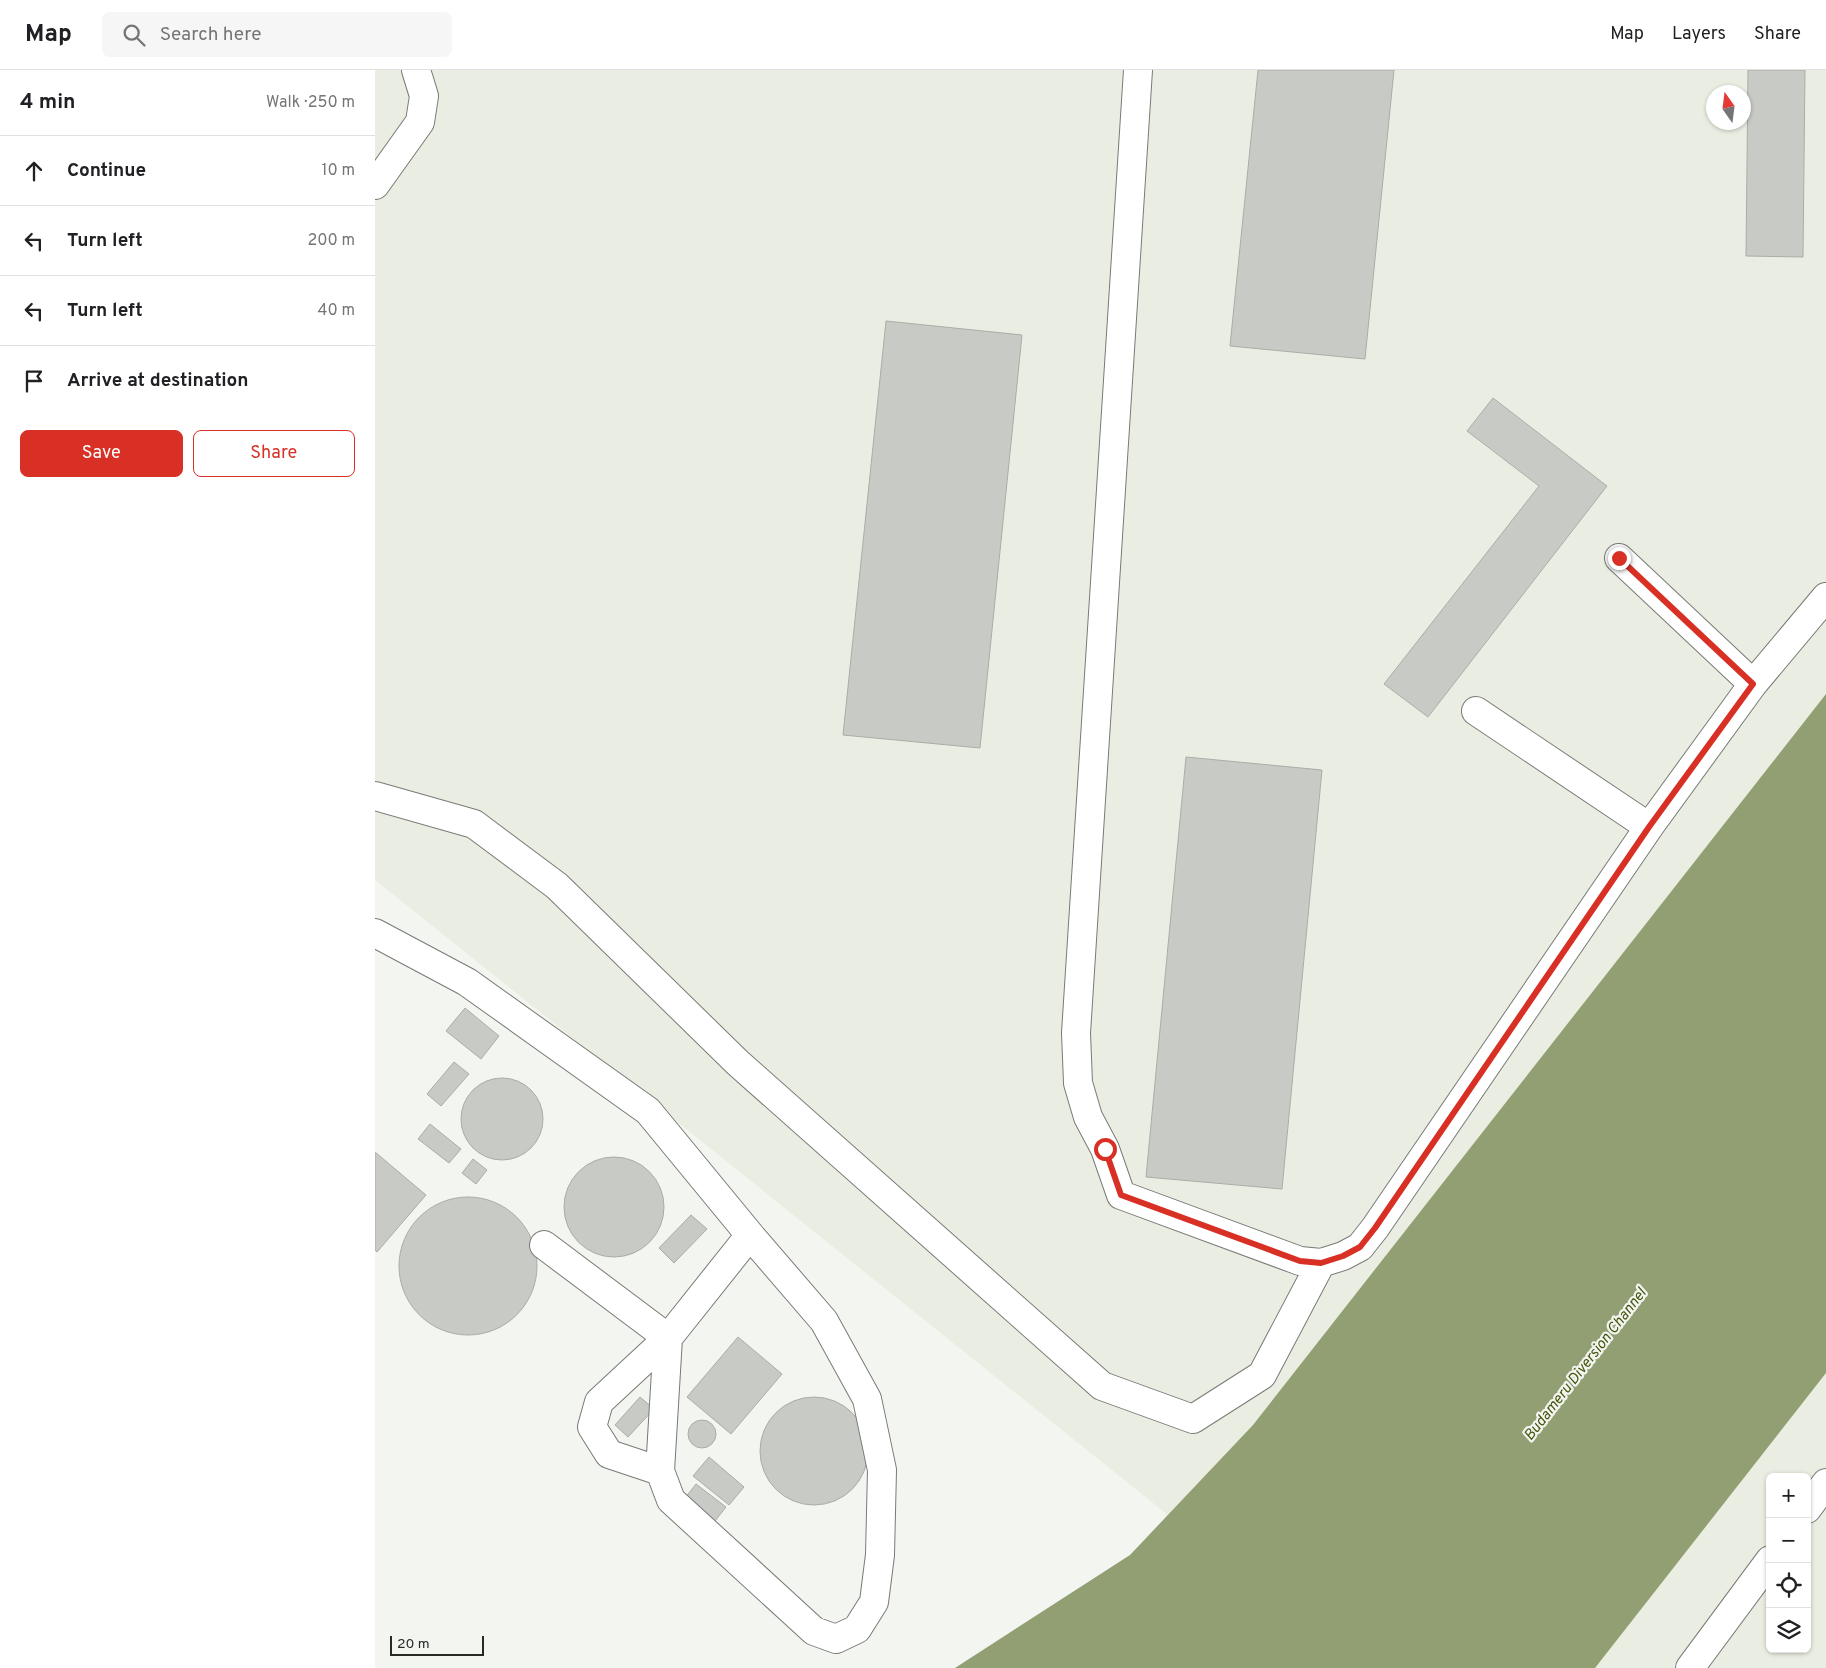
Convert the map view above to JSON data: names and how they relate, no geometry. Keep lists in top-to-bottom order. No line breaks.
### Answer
{"water":["Budameru Diversion Channel"],"scale_bar":"20 m","north":"top","page":{"header":"Map","search":"Search here","nav":["Map","Layers","Share"],"heading":["4 min","Walk · 250 m"],"list":[["Continue","10 m"],["Turn left","200 m"],["Turn left","40 m"],"Arrive at destination"],"buttons":["Save","Share"],"map_buttons":["+","−"],"scale":"20 m"}}
